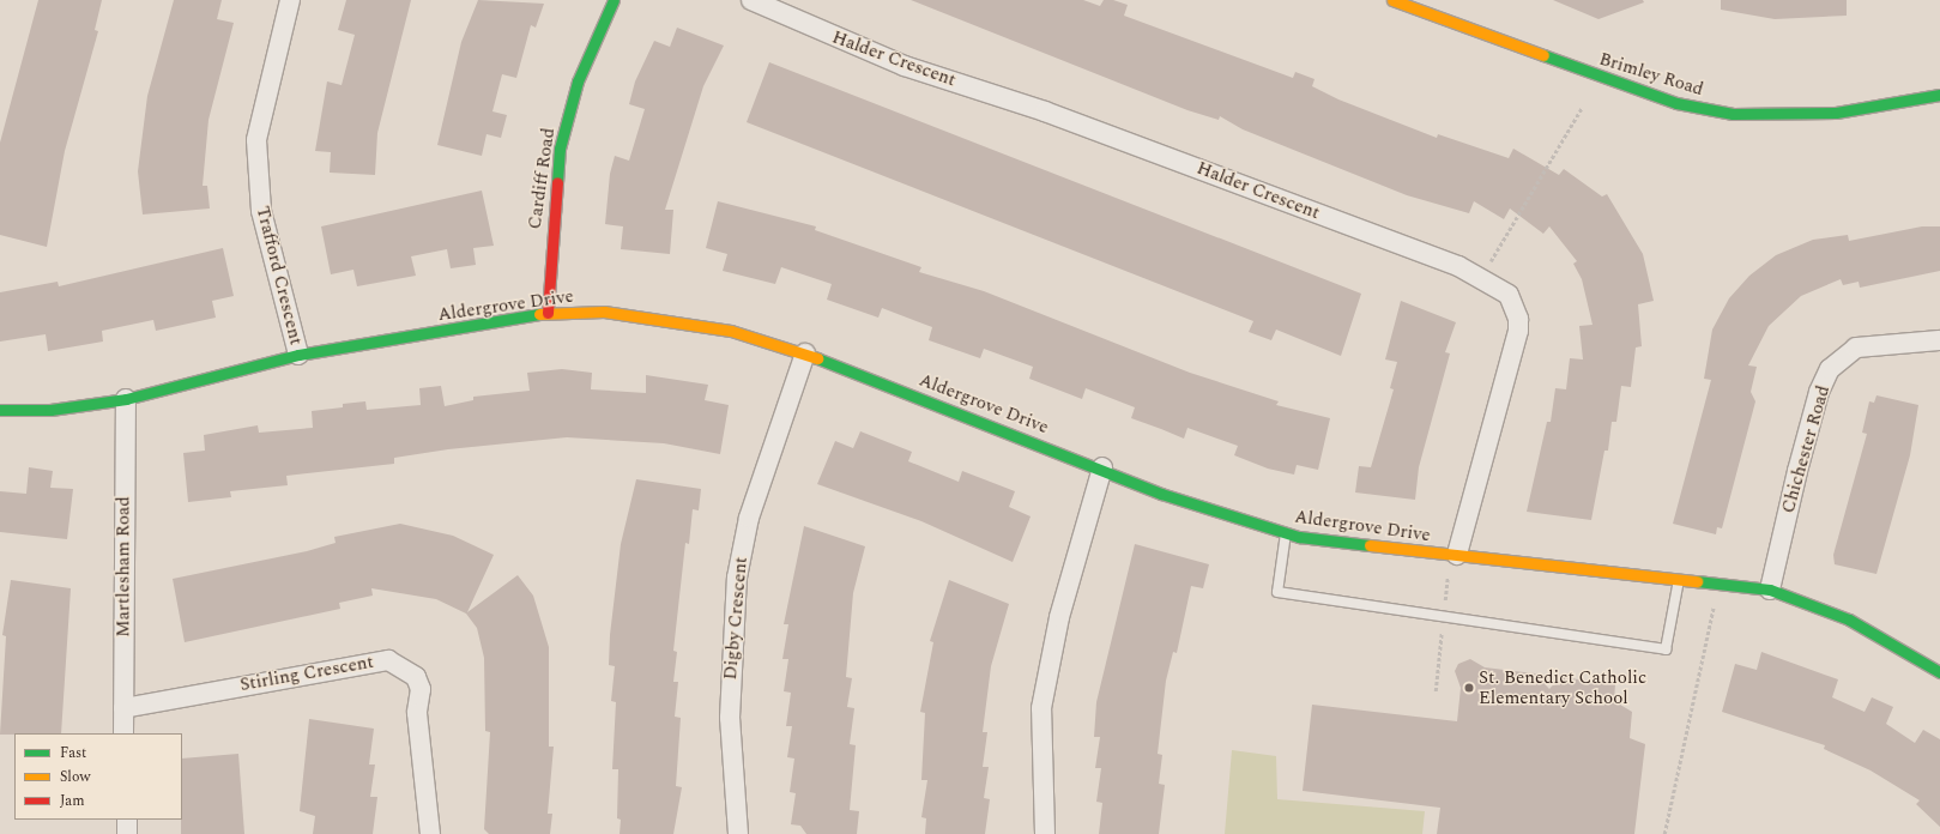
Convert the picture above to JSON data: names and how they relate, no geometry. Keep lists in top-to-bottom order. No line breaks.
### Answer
{"streets":{"street":["Halder Crescent","Brimley Road","Cardiff Road","Trafford Crescent","Aldergrove Drive","Chichester Road","Martlesham Road","Digby Crescent","Stirling Crescent"]},"crossings":[["Halder Crescent","Aldergrove Drive"],["Cardiff Road","Aldergrove Drive"],["Trafford Crescent","Aldergrove Drive"],["Aldergrove Drive","Chichester Road"],["Aldergrove Drive","Martlesham Road"],["Aldergrove Drive","Digby Crescent"],["Martlesham Road","Stirling Crescent"]],"places":["St. Benedict Catholic Elementary School"],"legend":["Fast","Slow","Jam"]}
